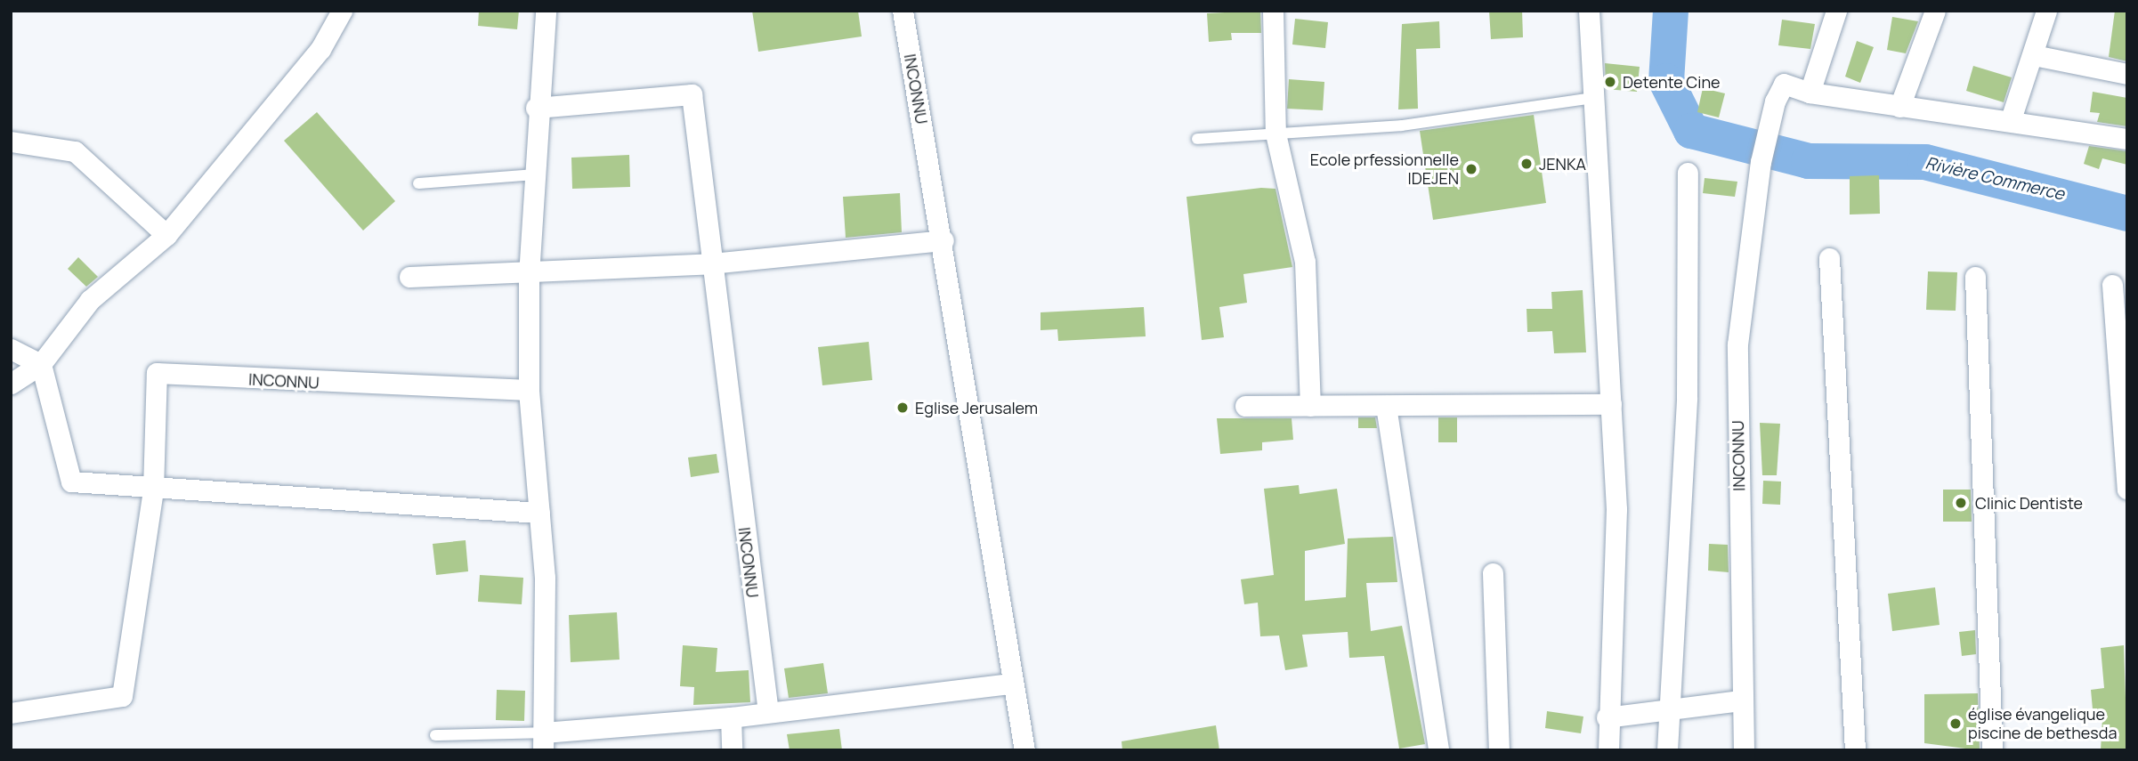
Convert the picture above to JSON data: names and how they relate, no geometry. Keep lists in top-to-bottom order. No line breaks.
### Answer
{"streets":{"street":["INCONNU"]},"water":["Rivière Commerce"],"places":["Detente Cine","JENKA","Ecole prfessionnelle IDEJEN","Eglise Jerusalem","Clinic Dentiste","église évangelique piscine de bethesda"]}
